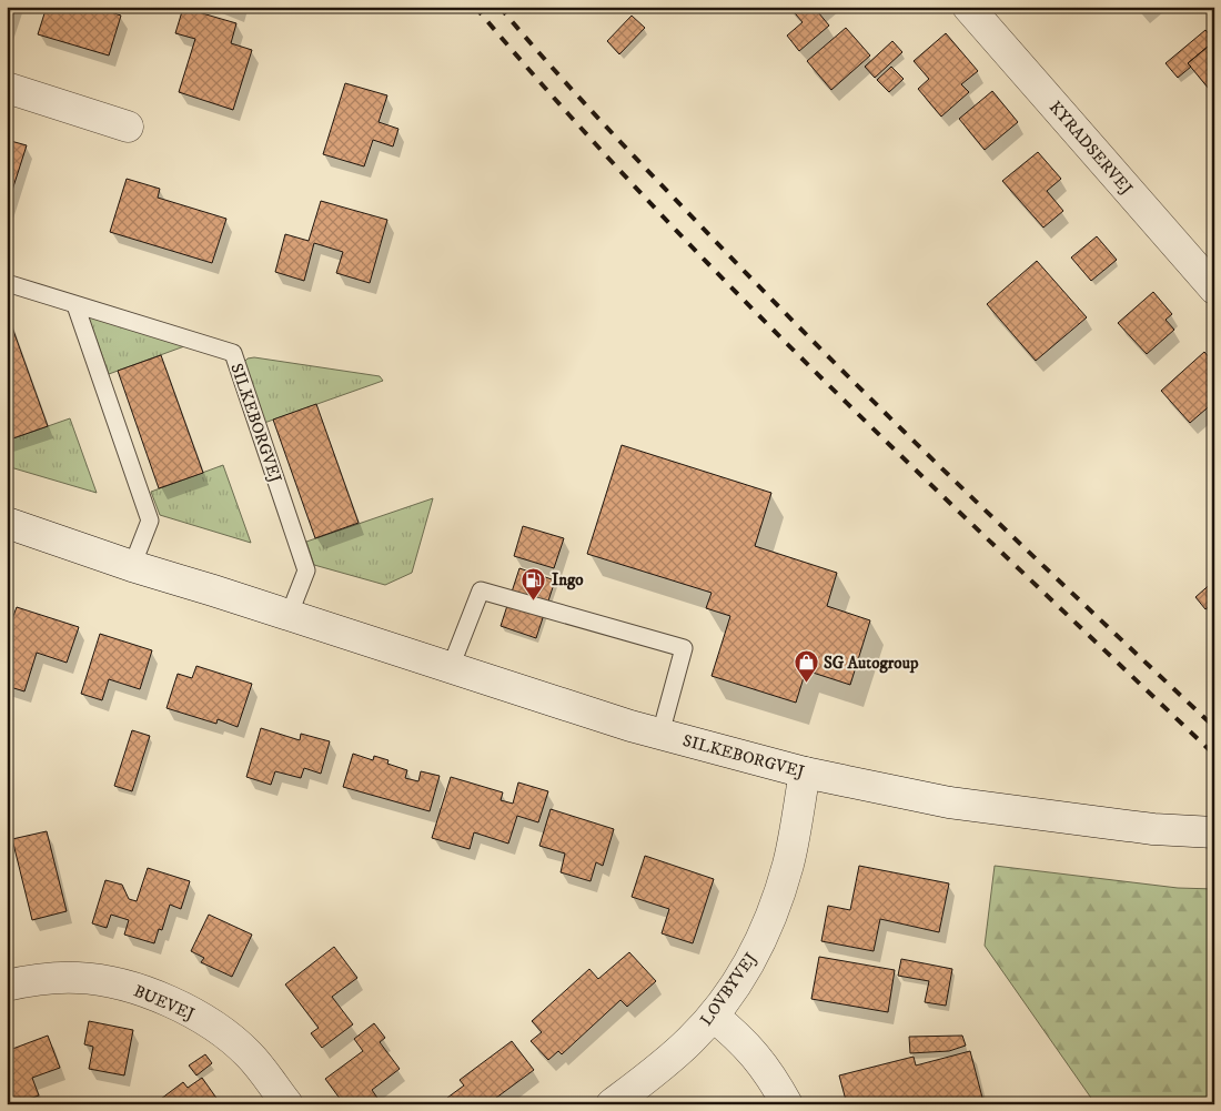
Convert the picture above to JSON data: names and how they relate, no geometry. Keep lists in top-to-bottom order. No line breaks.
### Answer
{"streets":{"street":["KYRADSERVEJ","SILKEBORGVEJ","LOVBYVEJ","BUEVEJ"]},"crossings":[["SILKEBORGVEJ","LOVBYVEJ"]],"places":{"fuel station":["Ingo"],"shop":["SG Autogroup"]}}
